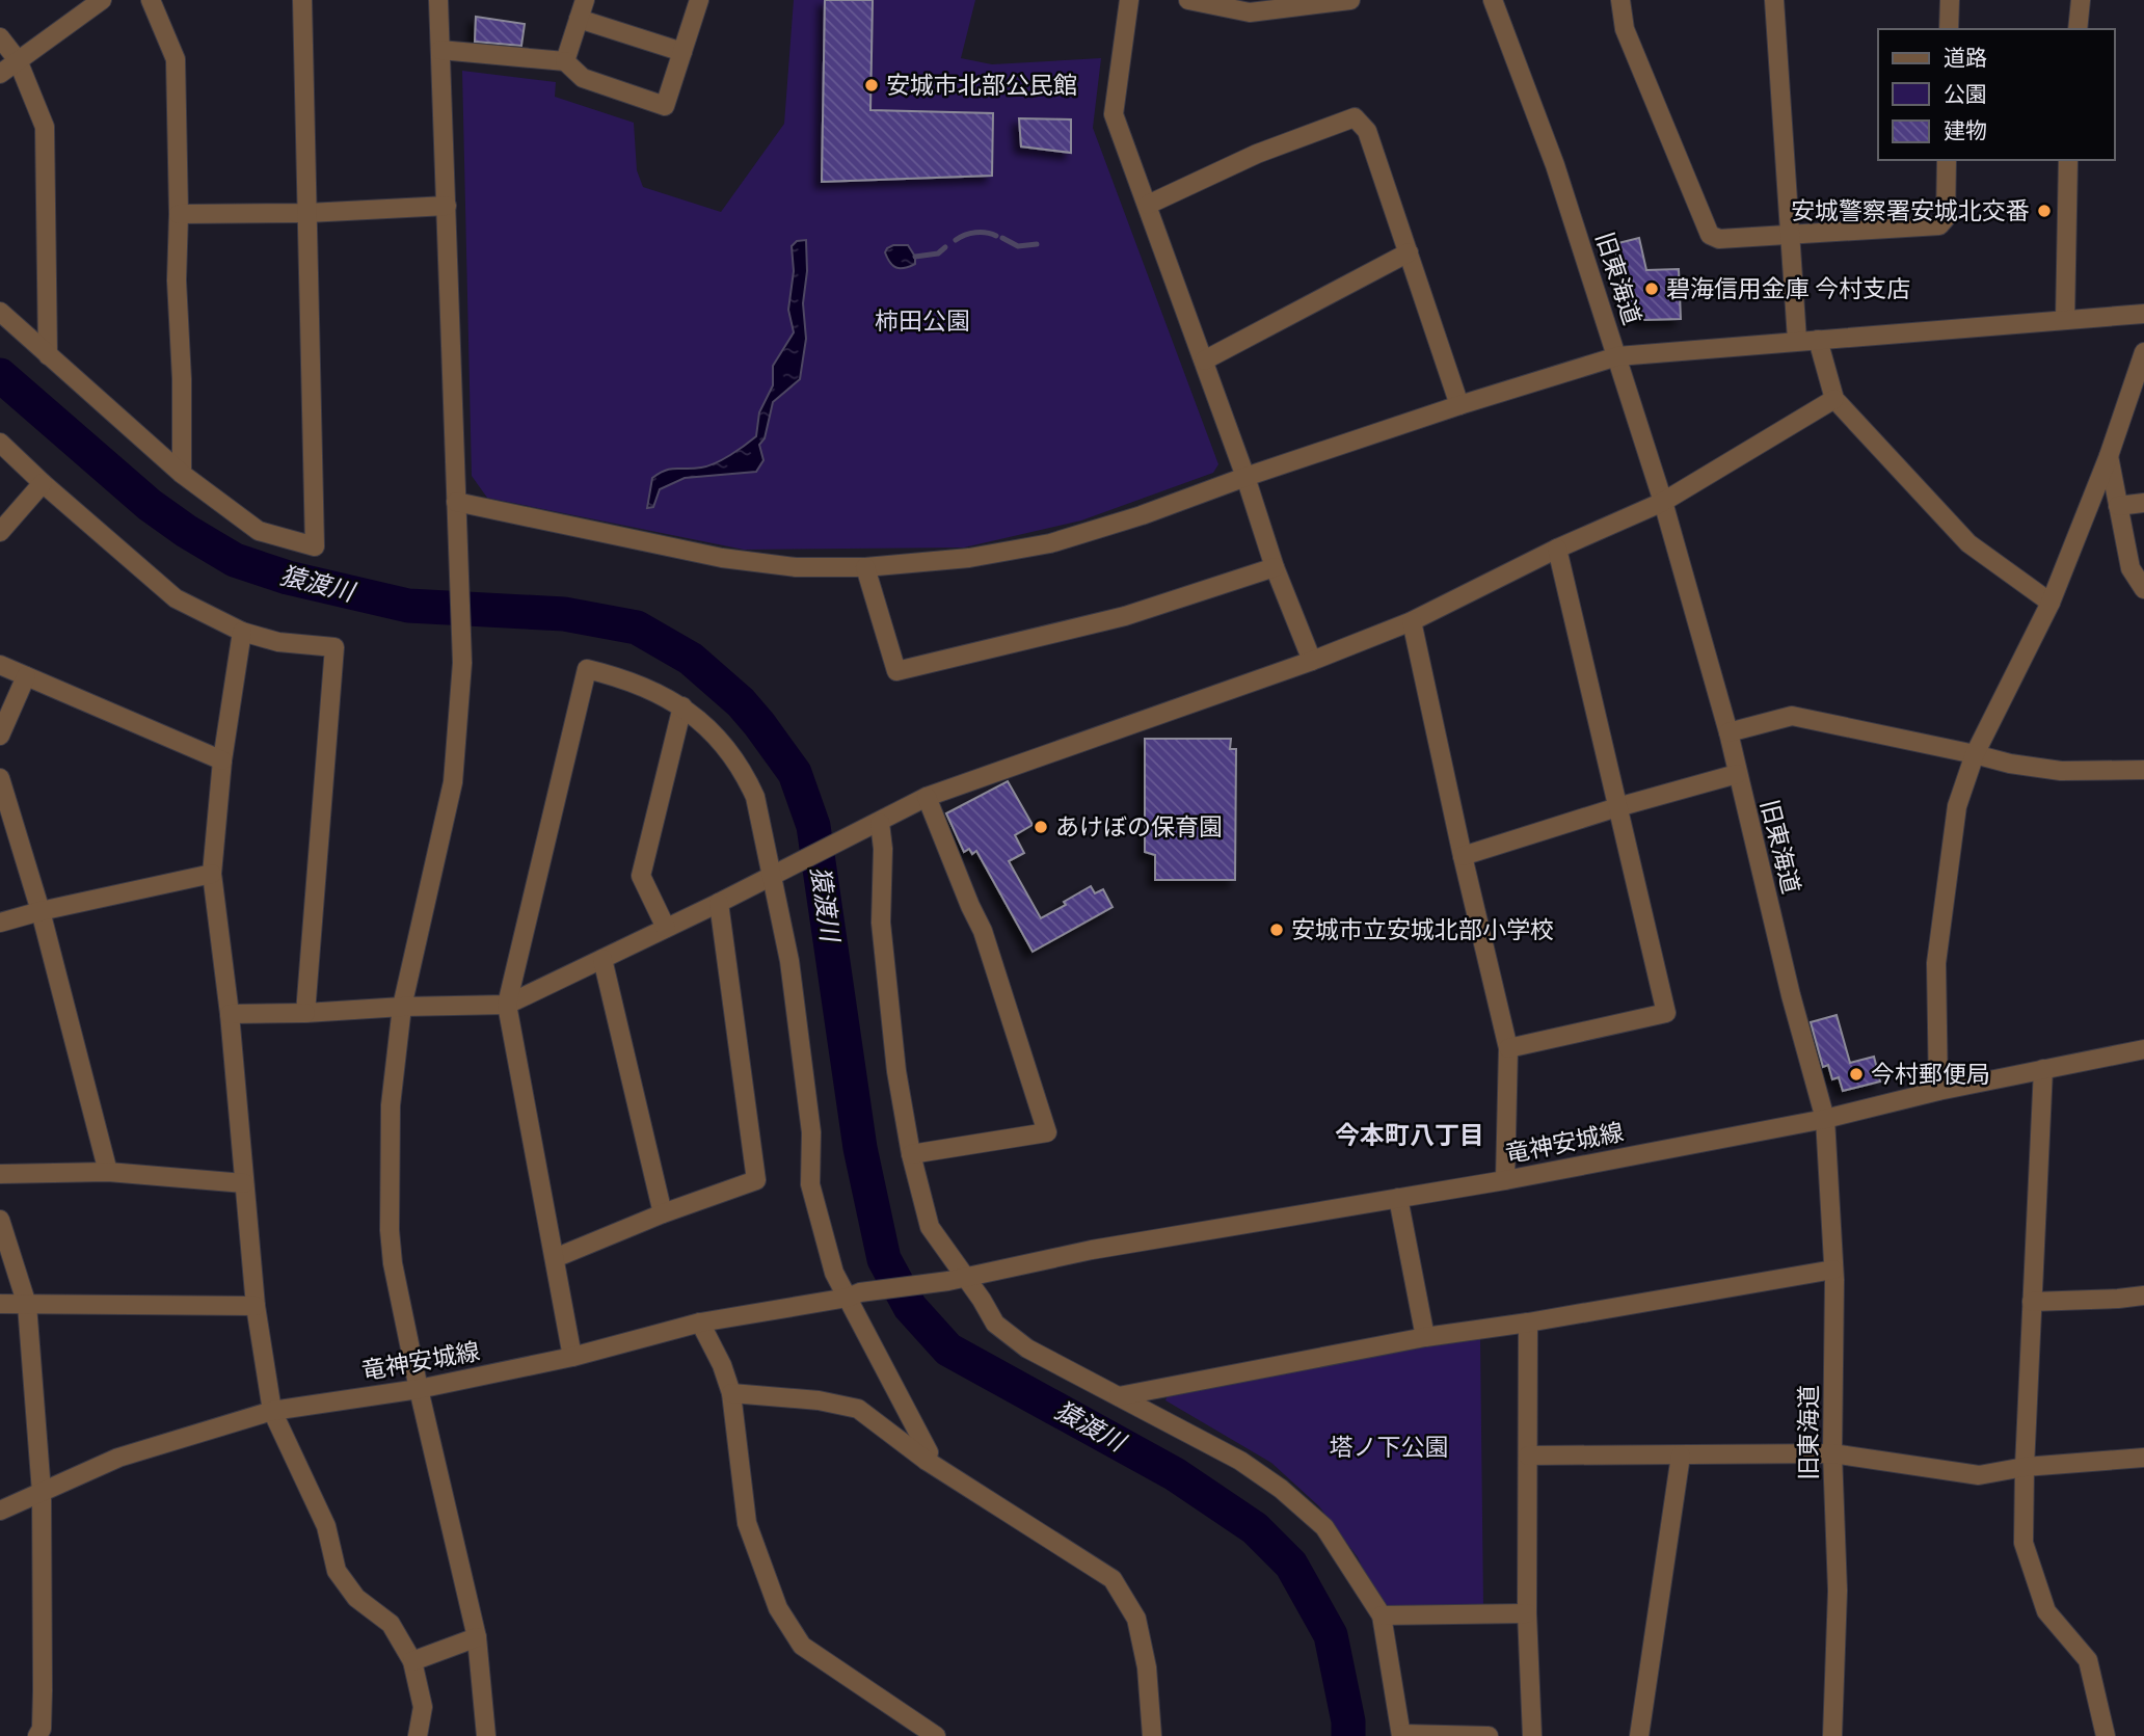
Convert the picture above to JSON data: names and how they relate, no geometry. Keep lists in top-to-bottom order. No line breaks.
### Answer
{"streets":{"street":["旧東海道","竜神安城線"]},"crossings":[["旧東海道","竜神安城線"]],"districts":["今本町八丁目"],"water":["猿渡川"],"parks":["柿田公園","塔ノ下公園"],"places":["安城市北部公民館","安城警察署安城北交番","碧海信用金庫 今村支店","あけぼの保育園","安城市立安城北部小学校","今村郵便局"],"legend":["道路","公園","建物"]}
